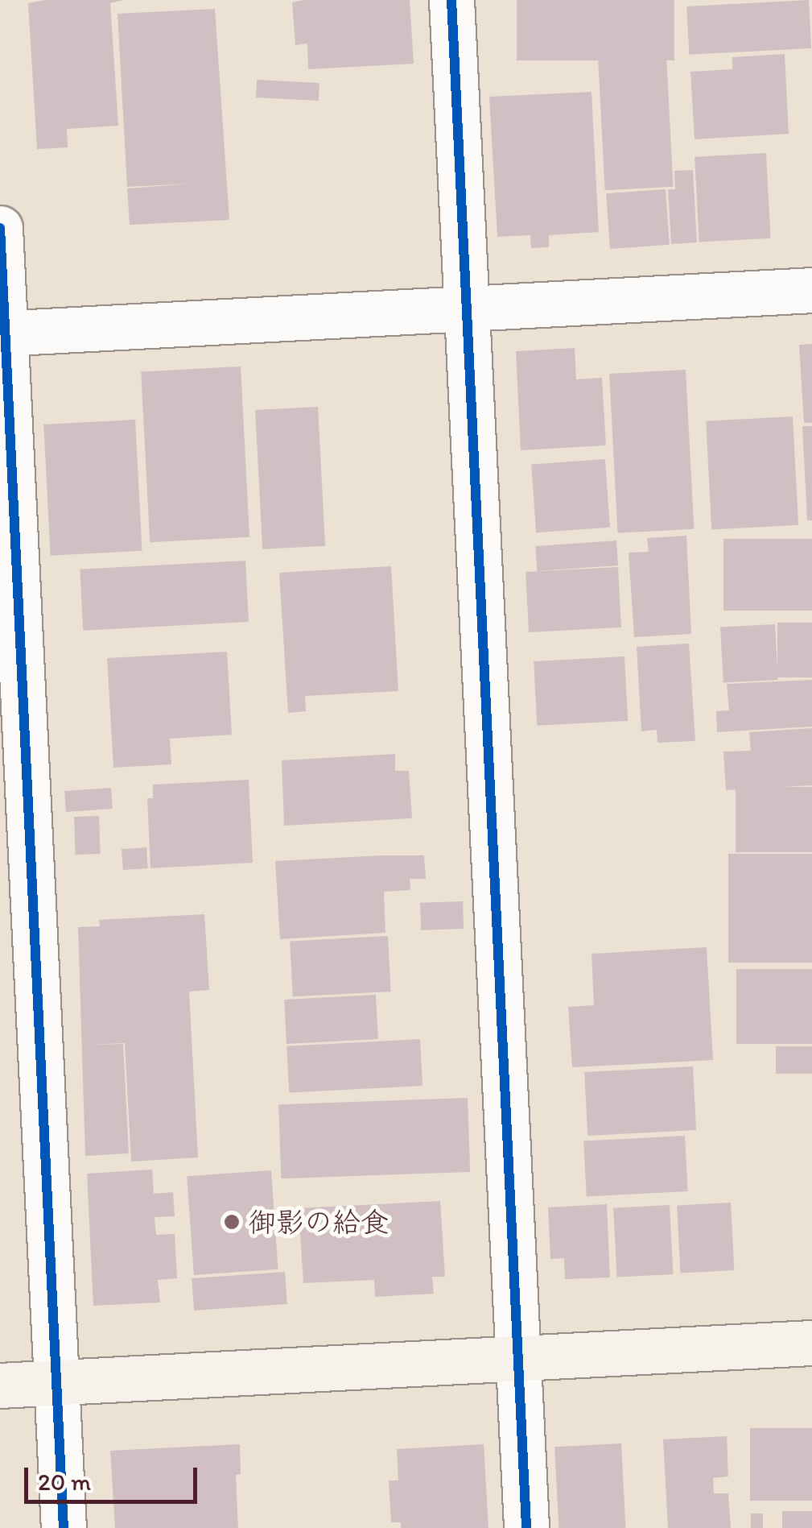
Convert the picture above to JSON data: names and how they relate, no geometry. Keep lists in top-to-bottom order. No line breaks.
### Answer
{"places":["御影の給食"],"scale_bar":"20 m"}
